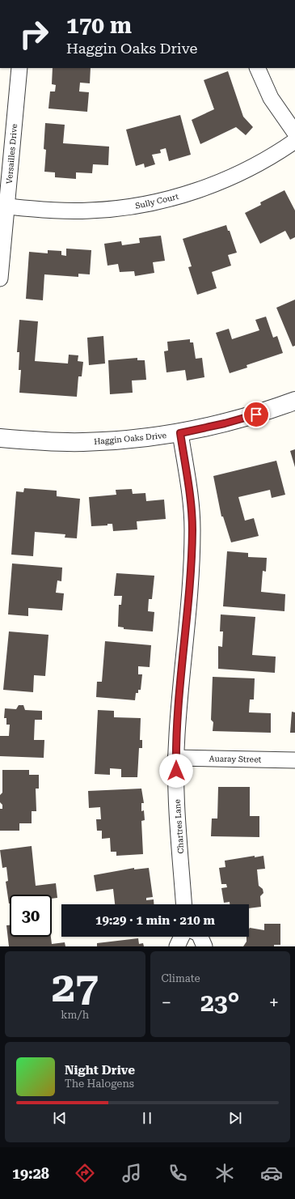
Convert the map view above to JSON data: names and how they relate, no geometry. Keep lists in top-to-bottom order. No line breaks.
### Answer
{"streets":{"street":["Versailles Drive","Sully Court","Haggin Oaks Drive","Auaray Street","Chartres Lane"]},"crossings":[["Versailles Drive","Sully Court"],["Haggin Oaks Drive","Chartres Lane"],["Auaray Street","Chartres Lane"]],"page":{"turn":["170 m","Haggin Oaks Drive"],"limit":"30","trip":"19:29 · 1 min · 210 m","tile":[["27","km/h"],"Climate"],"heat":["−","23°","+"],"song":["Night Drive","The Halogens"],"tabs":"19:28"}}
